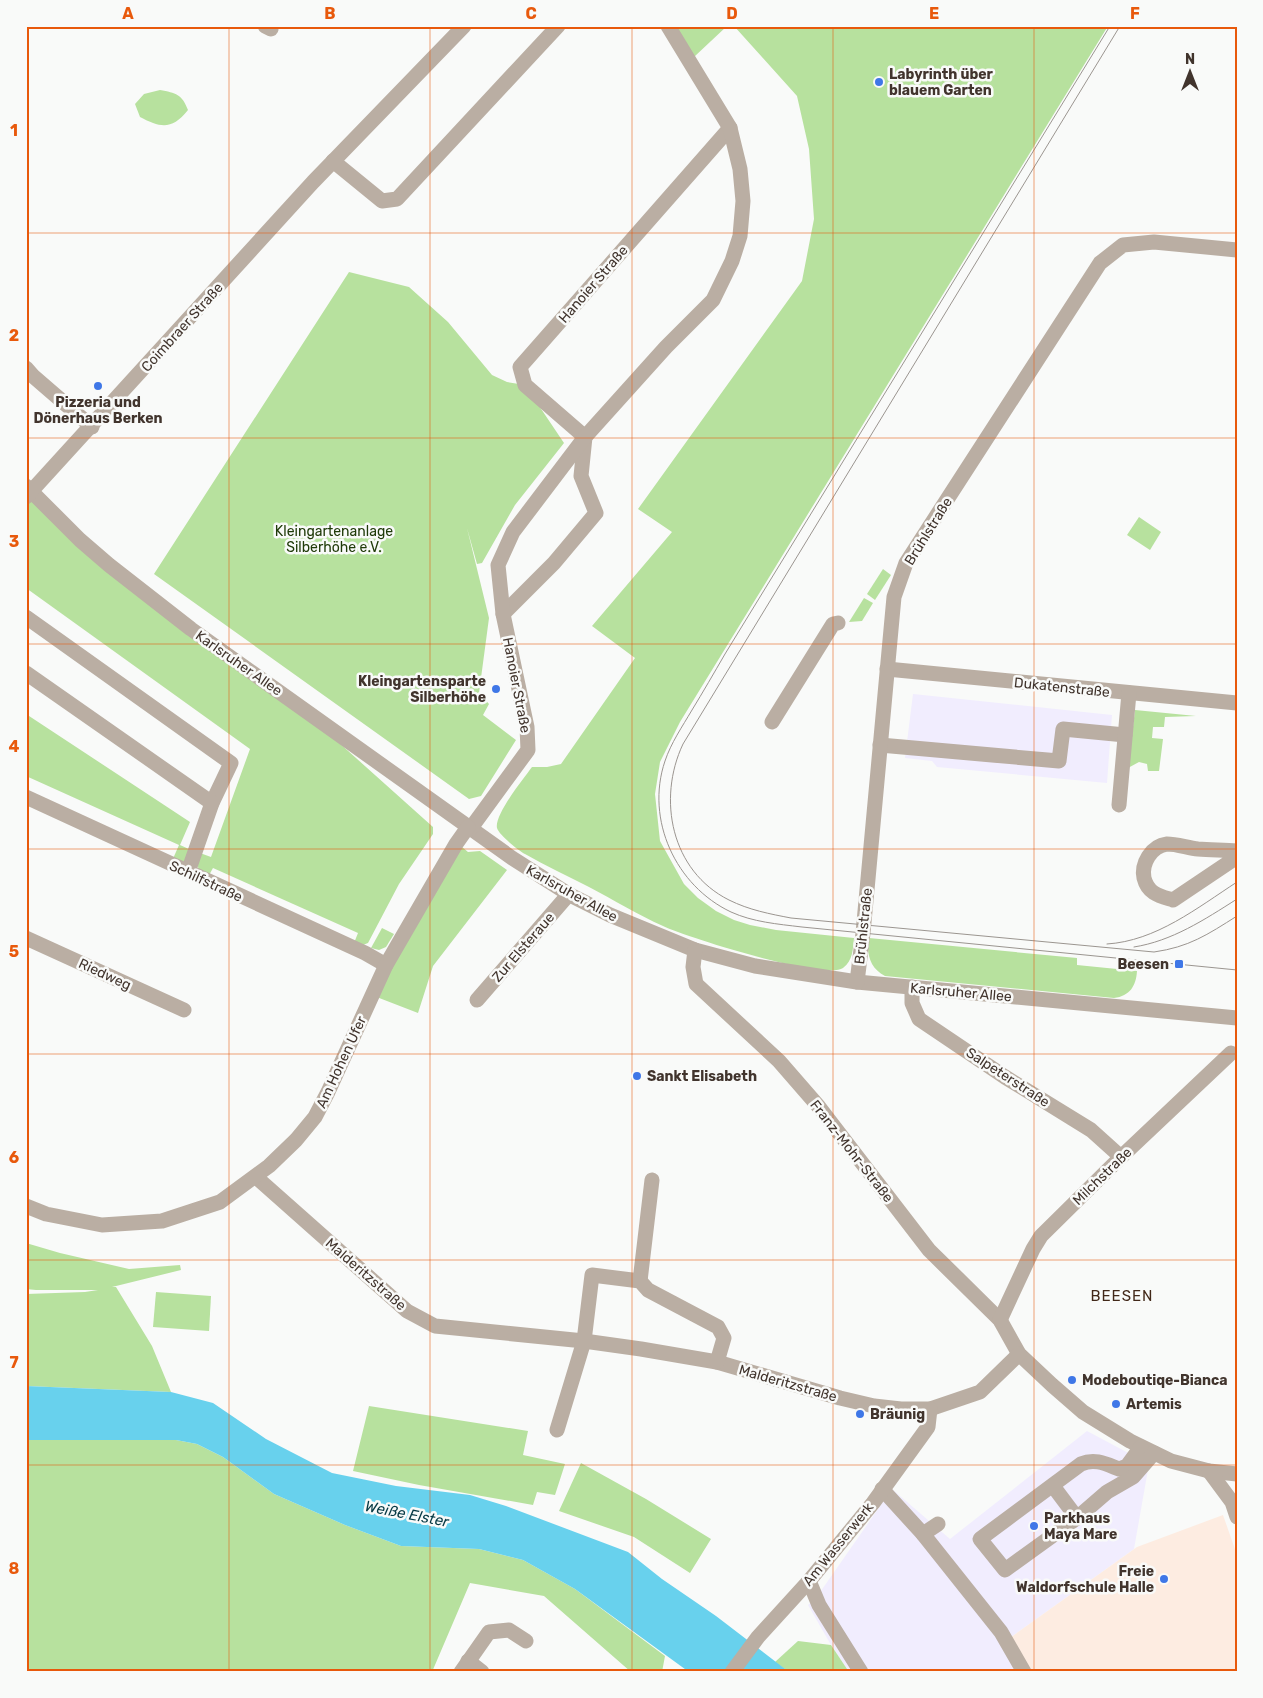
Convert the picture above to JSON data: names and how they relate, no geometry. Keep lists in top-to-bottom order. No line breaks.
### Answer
{"streets":{"street":["Hanoier Straße","Coimbraer Straße","Brühlstraße","Karlsruher Allee","Dukatenstraße","Schilfstraße","Zur Elsteraue","Riedweg","Am Hohen Ufer","Salpeterstraße","Franz-Mohr-Straße","Milchstraße","Malderitzstraße","Am Wasserwerk"]},"crossings":[["Hanoier Straße","Karlsruher Allee"],["Hanoier Straße","Am Hohen Ufer"],["Coimbraer Straße","Karlsruher Allee"],["Brühlstraße","Karlsruher Allee"],["Brühlstraße","Dukatenstraße"],["Karlsruher Allee","Zur Elsteraue"],["Karlsruher Allee","Am Hohen Ufer"],["Karlsruher Allee","Salpeterstraße"],["Karlsruher Allee","Franz-Mohr-Straße"],["Schilfstraße","Am Hohen Ufer"],["Am Hohen Ufer","Malderitzstraße"],["Salpeterstraße","Milchstraße"],["Franz-Mohr-Straße","Milchstraße"],["Franz-Mohr-Straße","Malderitzstraße"],["Malderitzstraße","Am Wasserwerk"]],"districts":["BEESEN"],"water":["Weiße Elster"],"parks":["Kleingartenanlage Silberhöhe e.V."],"places":{"other":["Labyrinth über blauem Garten","Pizzeria und Dönerhaus Berken","Kleingartensparte Silberhöhe","Sankt Elisabeth","Modeboutiqe-Bianca","Artemis","Bräunig","Parkhaus Maya Mare","Freie Waldorfschule Halle"],"transit":["Beesen"]},"north":"top","grid":{"columns":["A","B","C","D","E","F"],"rows":["1","2","3","4","5","6","7","8"]}}
